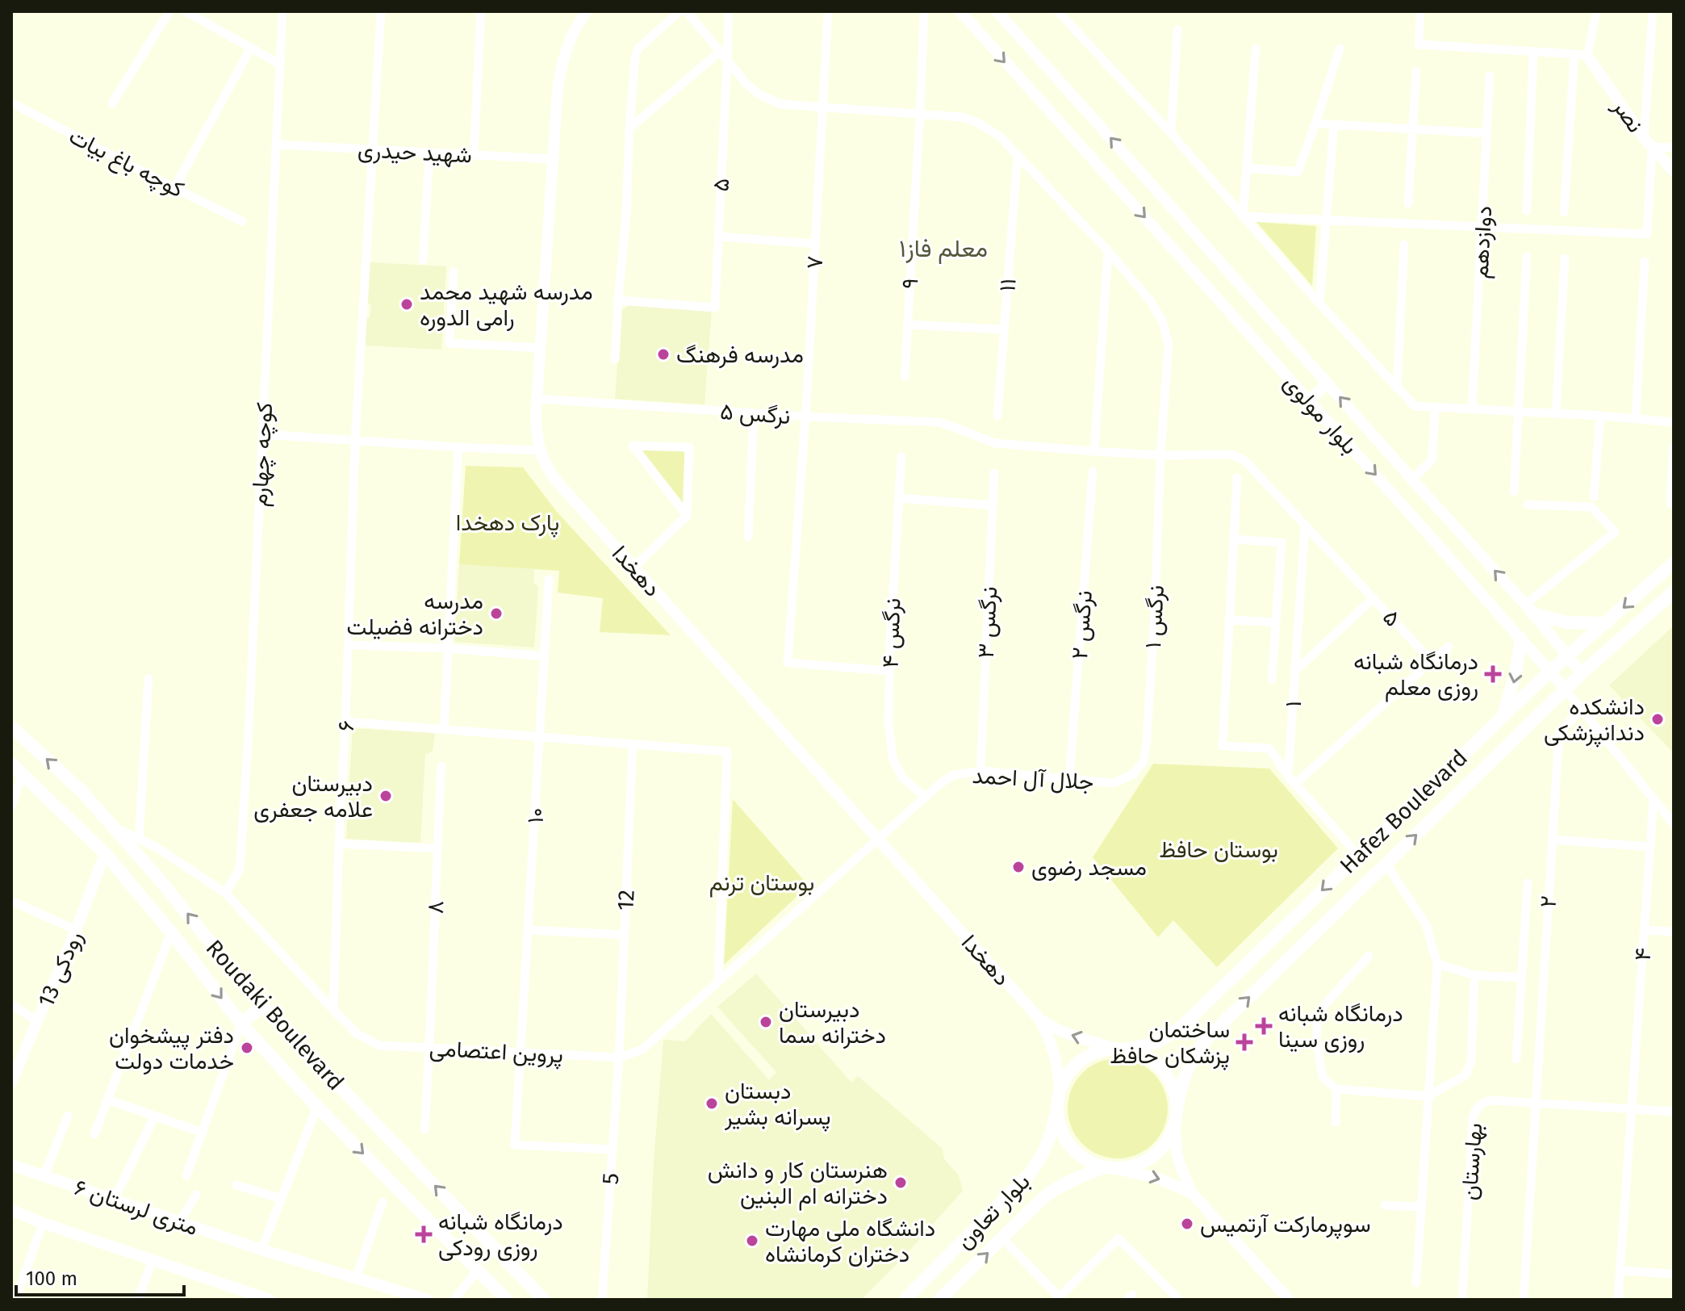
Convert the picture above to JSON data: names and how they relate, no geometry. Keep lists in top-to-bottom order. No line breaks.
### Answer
{"streets":{"main road":["Hafez Boulevard","Roudaki Boulevard","بلوار تعاون"],"street":["نصر","شهید حیدری","کوچه باغ بیات","۵","دوازدهم","۷","۹","۱۱","نرگس ۵","بلوار مولوی","کوچه چهارم","دهخدا","نرگس ۱","نرگس ۳","نرگس ۲","نرگس ۴","۱","۶","جلال آل احمد","۱۰","12","۲","۸","۴","رودکی 13","پروین اعتصامی","بهارستان","5","۶ متری لرستان"]},"crossings":[["شهید حیدری","کوچه چهارم"],["شهید حیدری","دهخدا"],["شهید حیدری","۶"],["۵","۷"],["۵","نرگس ۵"],["۵","نرگس ۱"],["۵","۱"],["۷","نرگس ۵"],["۷","نرگس ۱"],["۹","نرگس ۱"],["۱۱","نرگس ۱"],["نرگس ۵","دهخدا"],["نرگس ۵","نرگس ۴"],["بلوار مولوی","Hafez Boulevard"],["بلوار مولوی","۲"],["بلوار مولوی","۴"],["کوچه چهارم","پروین اعتصامی"],["دهخدا","جلال آل احمد"],["دهخدا","پروین اعتصامی"],["نرگس ۱","جلال آل احمد"],["نرگس ۳","جلال آل احمد"],["نرگس ۲","جلال آل احمد"],["نرگس ۴","جلال آل احمد"],["۶","پروین اعتصامی"],["جلال آل احمد","پروین اعتصامی"],["Hafez Boulevard","بلوار تعاون"],["۱۰","پروین اعتصامی"],["۱۰","5"],["12","پروین اعتصامی"],["12","5"],["۲","بهارستان"],["۸","پروین اعتصامی"],["۴","بهارستان"],["رودکی 13","Roudaki Boulevard"],["Roudaki Boulevard","پروین اعتصامی"],["پروین اعتصامی","5"]],"districts":["معلم فاز۱"],"parks":["پارک دهخدا","بوستان حافظ","بوستان ترنم"],"places":{"other":["مدرسه شهید محمد رامی الدوره","مدرسه فرهنگ","مدرسه دخترانه فضيلت","دانشکده دندانپزشکی","دبیرستان علامه جعفری","مسجد رضوی","دبیرستان دخترانه سما","دفتر پیشخوان خدمات دولت","دبستان پسرانه بشير","هنرستان کار و دانش دخترانه ام البنین","سوپرمارکت آرتمیس","دانشگاه ملی مهارت دختران کرمانشاه"],"health":["درمانگاه شبانه روزی معلم","درمانگاه شبانه روزی سینا","ساختمان پزشکان حافظ","درمانگاه شبانه روزی رودکی"]},"scale_bar":"100 m"}
